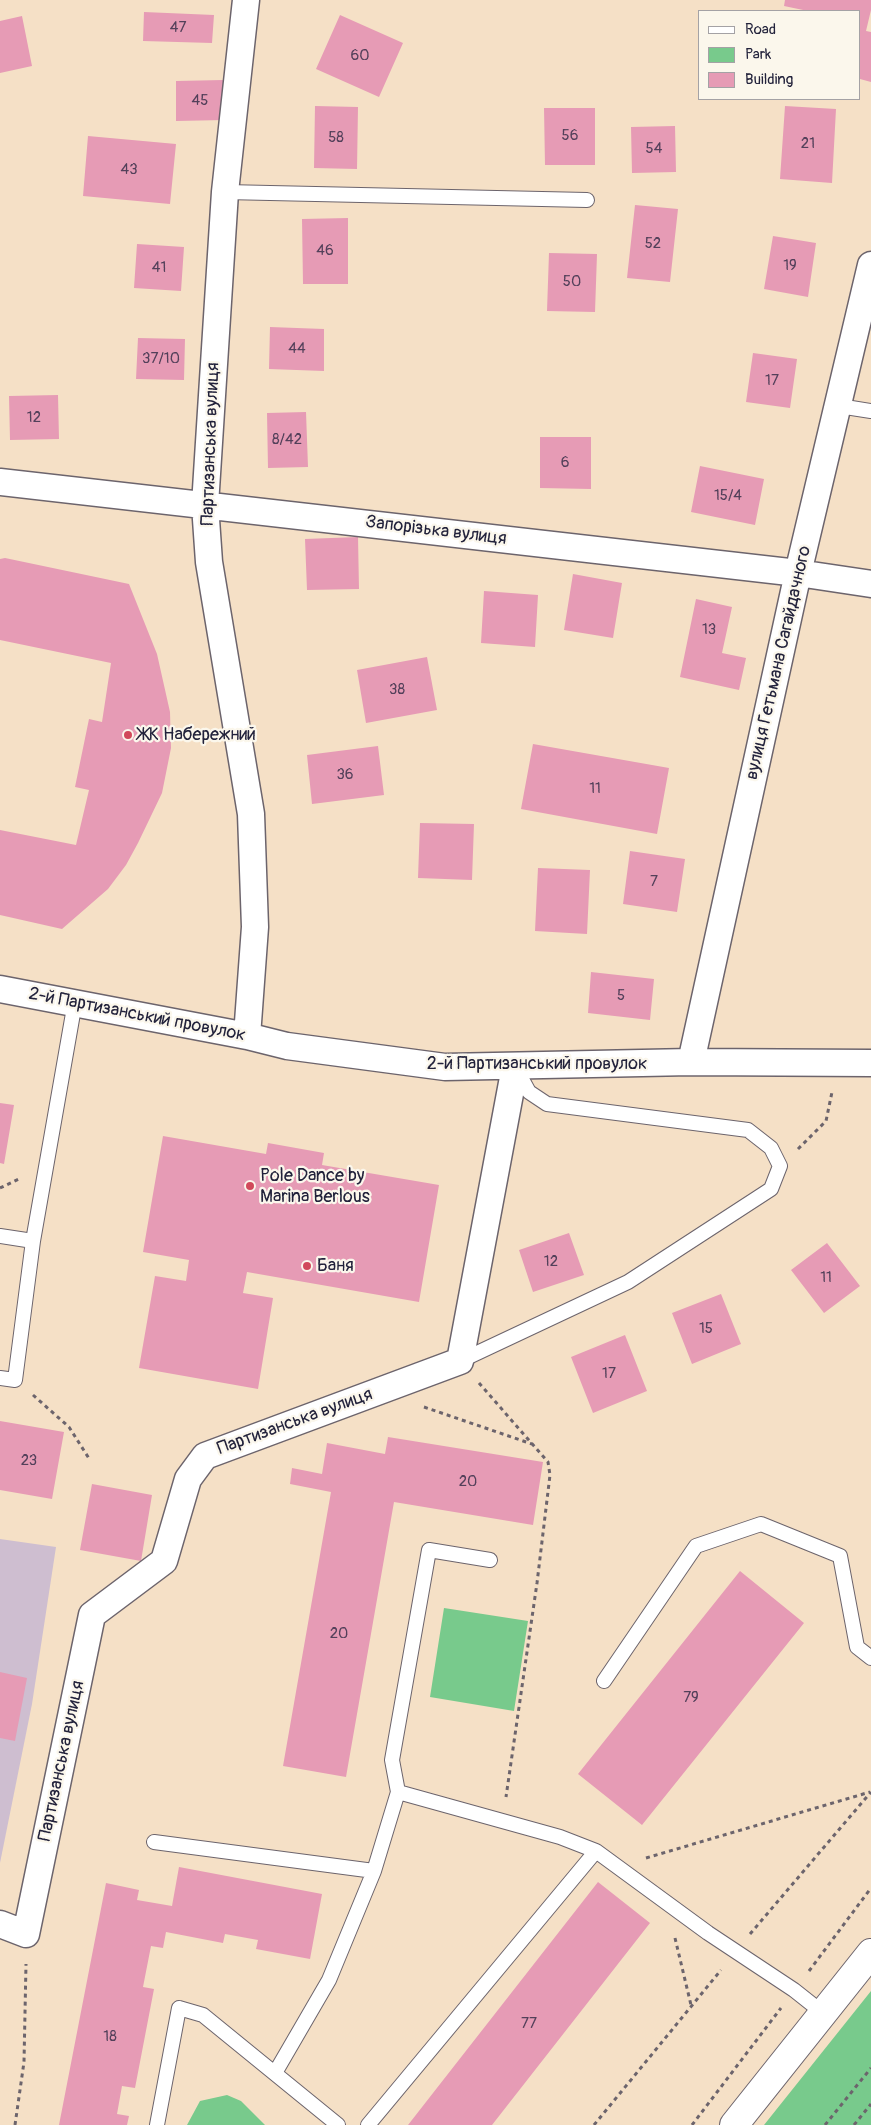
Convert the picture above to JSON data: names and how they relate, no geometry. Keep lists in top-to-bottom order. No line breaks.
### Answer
{"streets":{"street":["Партизанська вулиця","Запорізька вулиця","вулиця Гетьмана Сагайдачного","2-й Партизанський провулок"]},"crossings":[["Партизанська вулиця","Запорізька вулиця"],["Партизанська вулиця","2-й Партизанський провулок"],["Запорізька вулиця","вулиця Гетьмана Сагайдачного"],["вулиця Гетьмана Сагайдачного","2-й Партизанський провулок"]],"places":["ЖК Набережний","Pole Dance by Marina Berlous","Баня"],"house_numbers":["47","60","45","56","58","21","54","43","52","46","19","41","50","44","37/10","17","12","8/42","6","15/4","13","38","36","11","7","5","12","11","15","17","23","20","20","79","77","18"],"legend":["Road","Park","Building"]}
